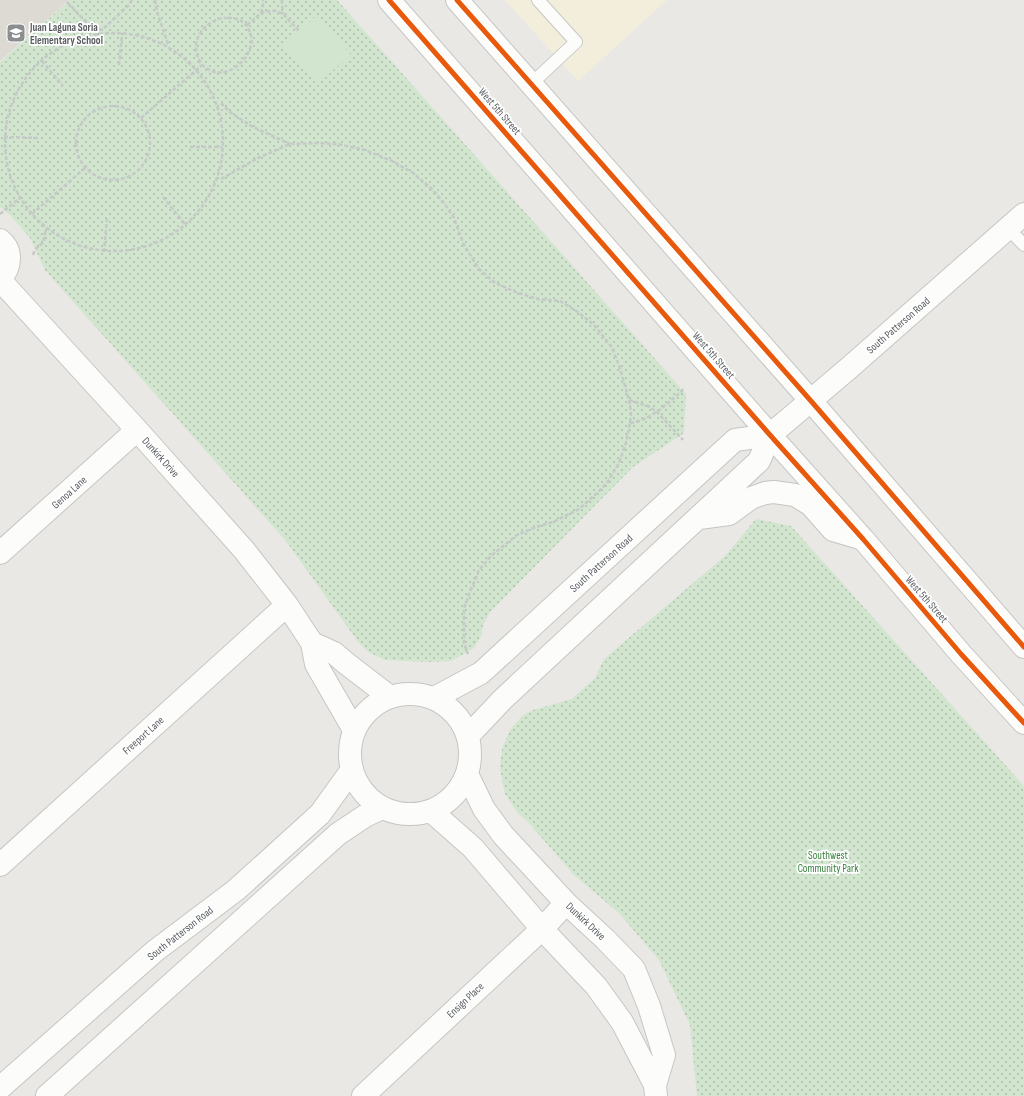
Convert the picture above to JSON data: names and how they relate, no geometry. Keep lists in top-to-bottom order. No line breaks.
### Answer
{"streets":{"street":["West 5th Street","South Patterson Road","Dunkirk Drive","Genoa Lane","Freeport Lane","Ensign Place"]},"crossings":[["West 5th Street","South Patterson Road"],["South Patterson Road","Dunkirk Drive"],["Dunkirk Drive","Genoa Lane"],["Dunkirk Drive","Freeport Lane"],["Dunkirk Drive","Ensign Place"]],"parks":["Southwest Community Park"],"places":{"school or university":["Juan Laguna Soria Elementary School"]}}
